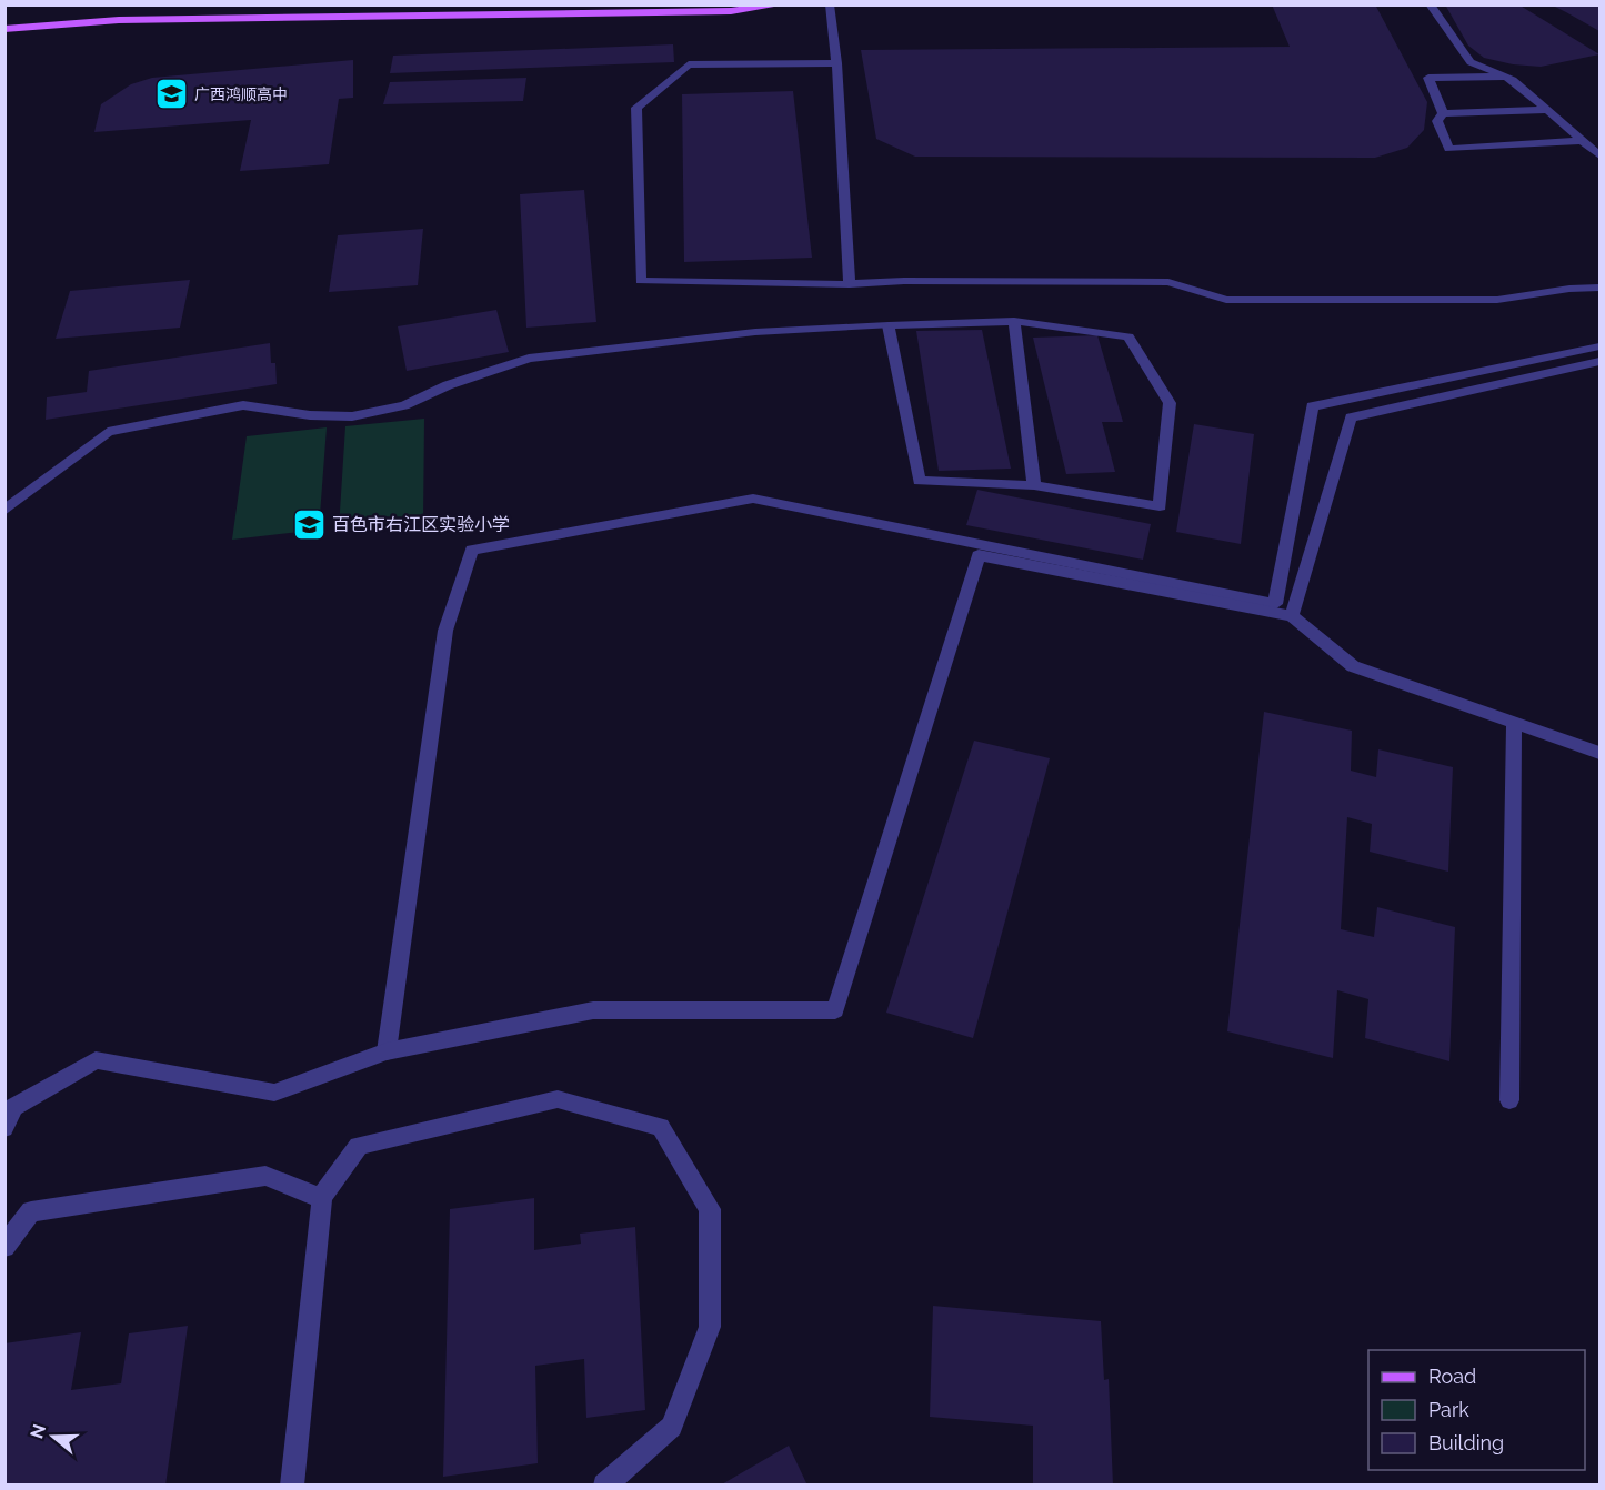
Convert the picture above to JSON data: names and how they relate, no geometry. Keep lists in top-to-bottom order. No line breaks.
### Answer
{"places":{"school or university":["广西鸿顺高中","百色市右江区实验小学"]},"legend":["Road","Park","Building"],"north":"left"}
